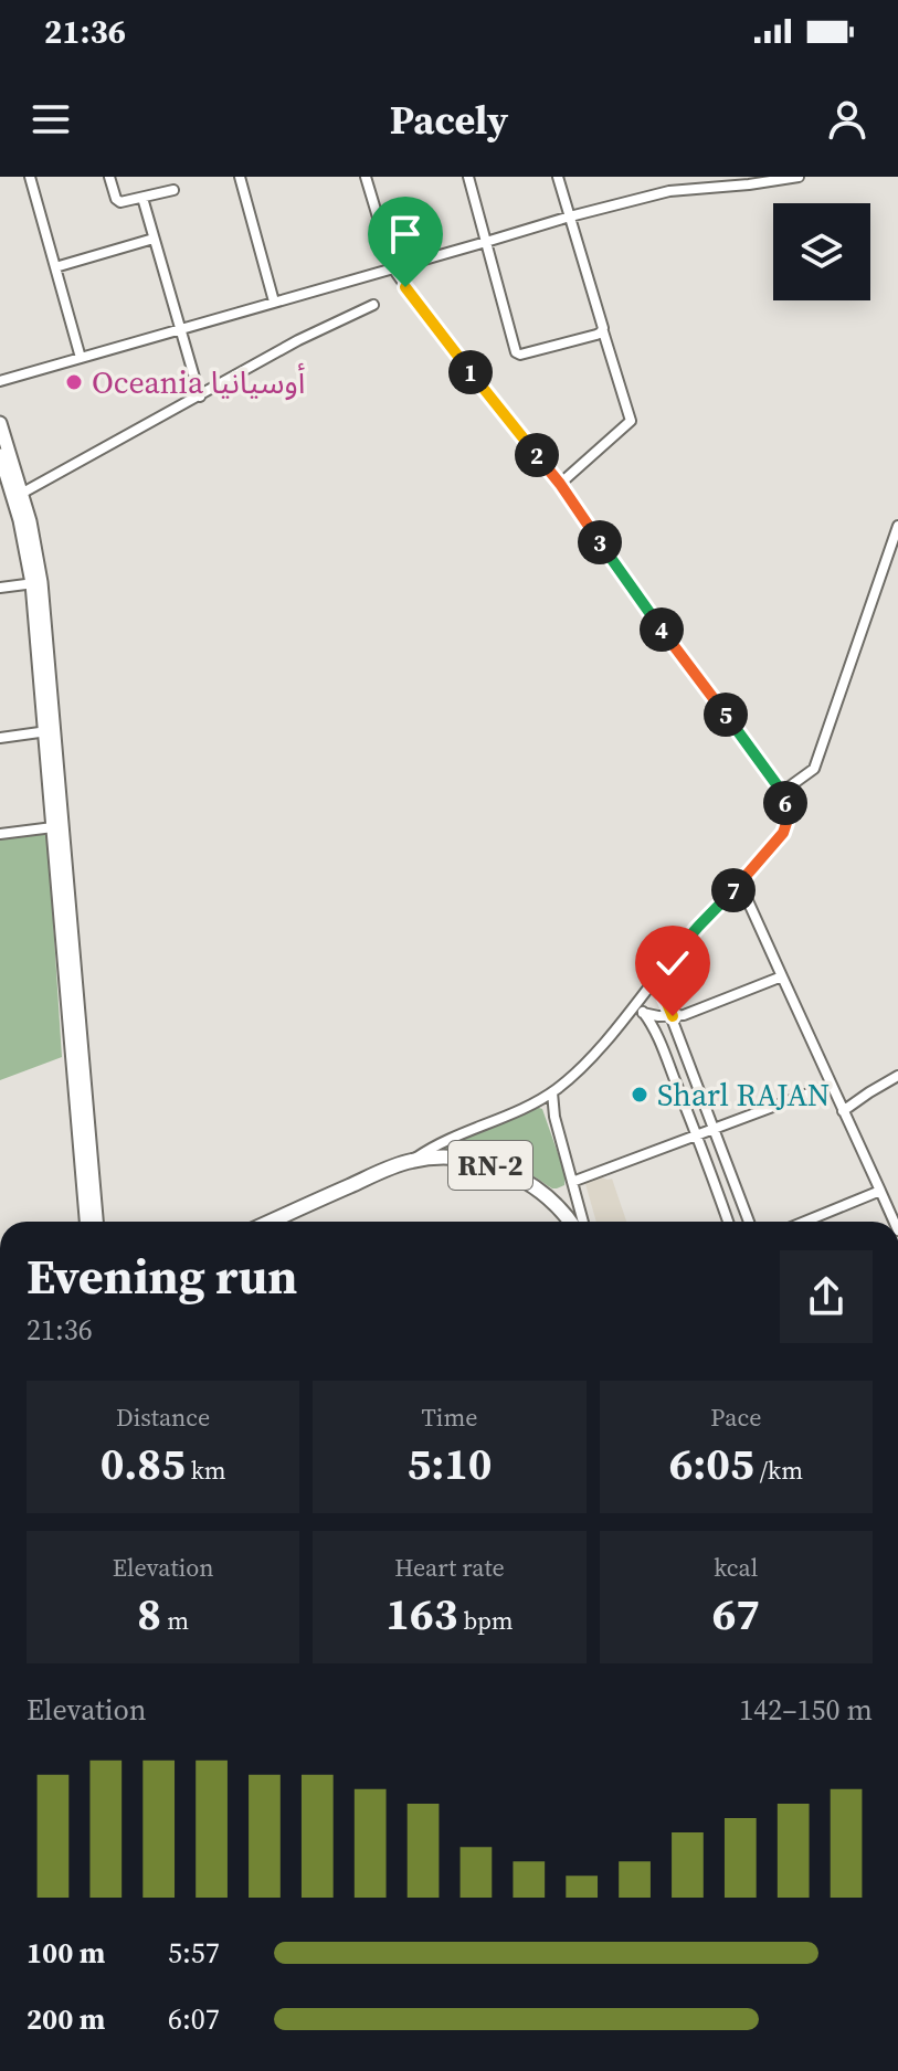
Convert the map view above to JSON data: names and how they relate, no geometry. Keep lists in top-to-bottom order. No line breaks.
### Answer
{"streets":{"main road":["RN-2"]},"places":["Oceania أوسيانيا","Sharl RAJAN"],"page":{"status":"21:36","header":"Pacely","pins":["1","2","3","4","5","6","7"],"heading":["Evening run","21:36"],"stats":[["Distance","0.85 km"],["Time","5:10"],["Pace","6:05 /km"],["Elevation","8 m"],["Heart rate","163 bpm"],["kcal","67"]],"chart":["Elevation","142–150 m"],"list":[{"name":"100 m","note":"5:57"},{"name":"200 m","note":"6:07"}]}}
